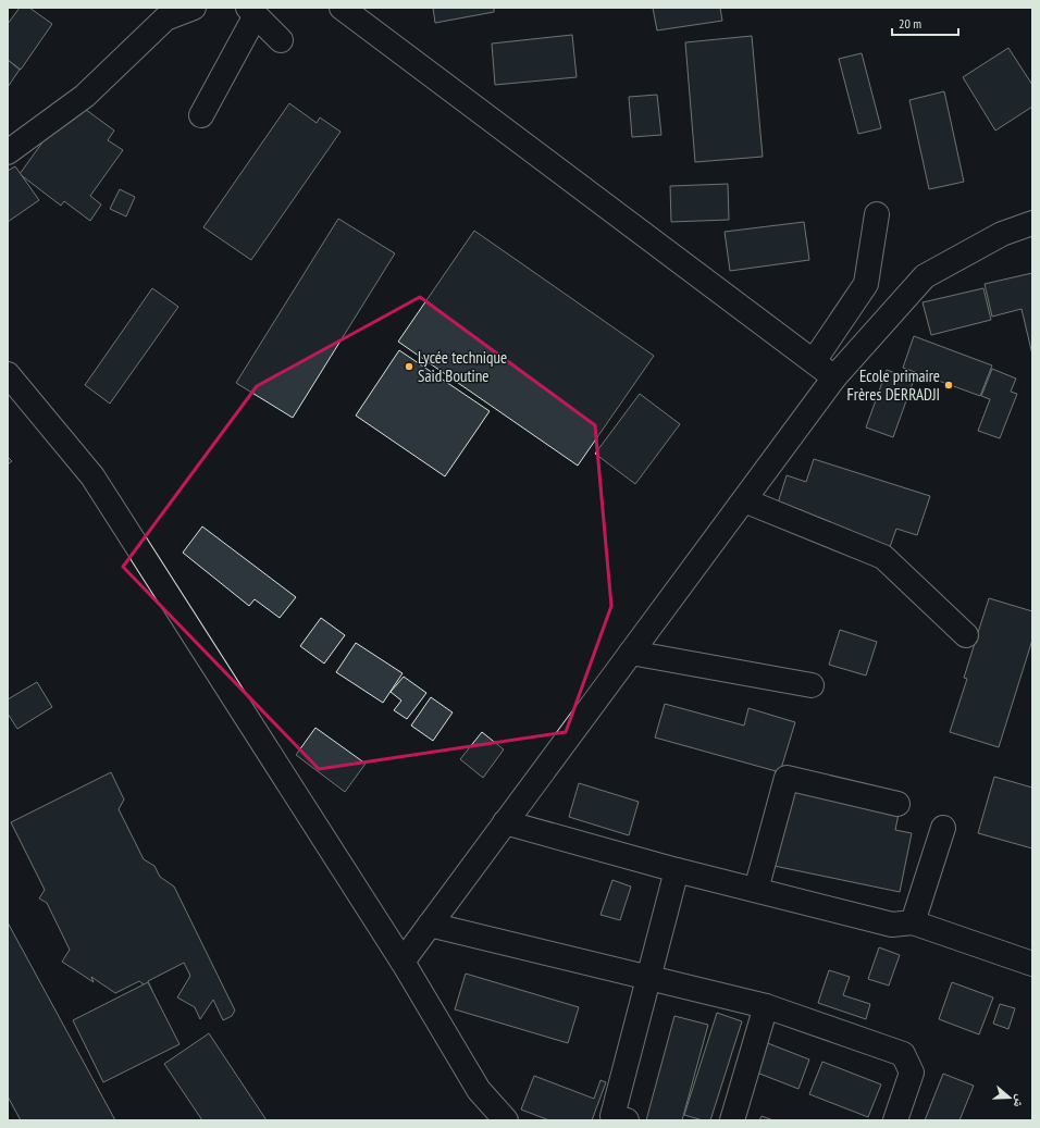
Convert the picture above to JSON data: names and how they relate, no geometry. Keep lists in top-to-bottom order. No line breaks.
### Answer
{"places":["Lycée technique Said Boutine","Ecole primaire Frères DERRADJI"],"scale_bar":"20 m","north":"right"}
